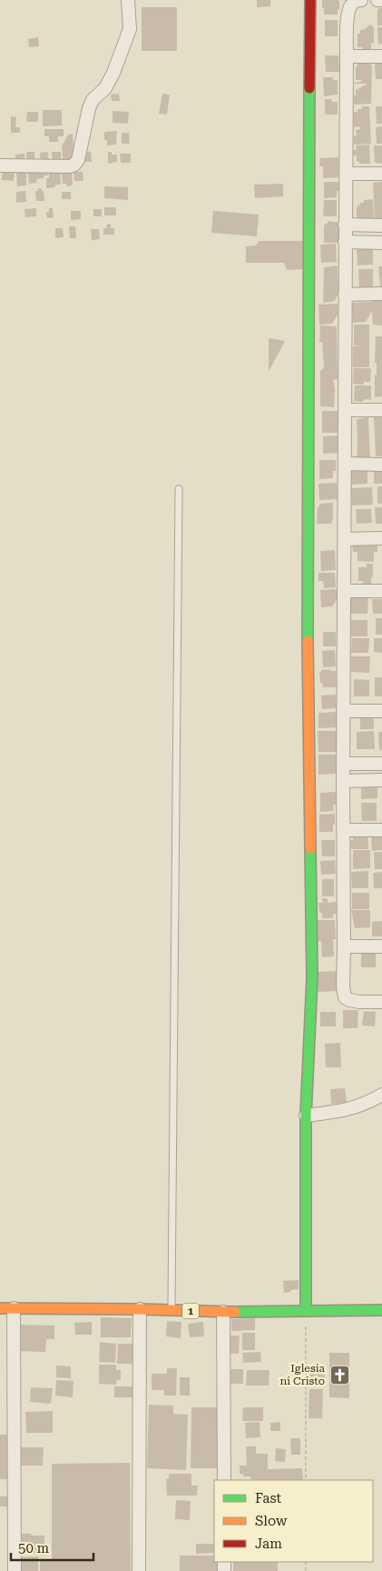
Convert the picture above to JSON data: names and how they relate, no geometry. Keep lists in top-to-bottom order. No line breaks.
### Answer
{"streets":{"main road":["1"]},"places":{"church":["Iglesia ni Cristo"]},"legend":["Fast","Slow","Jam"],"scale_bar":"50 m"}
